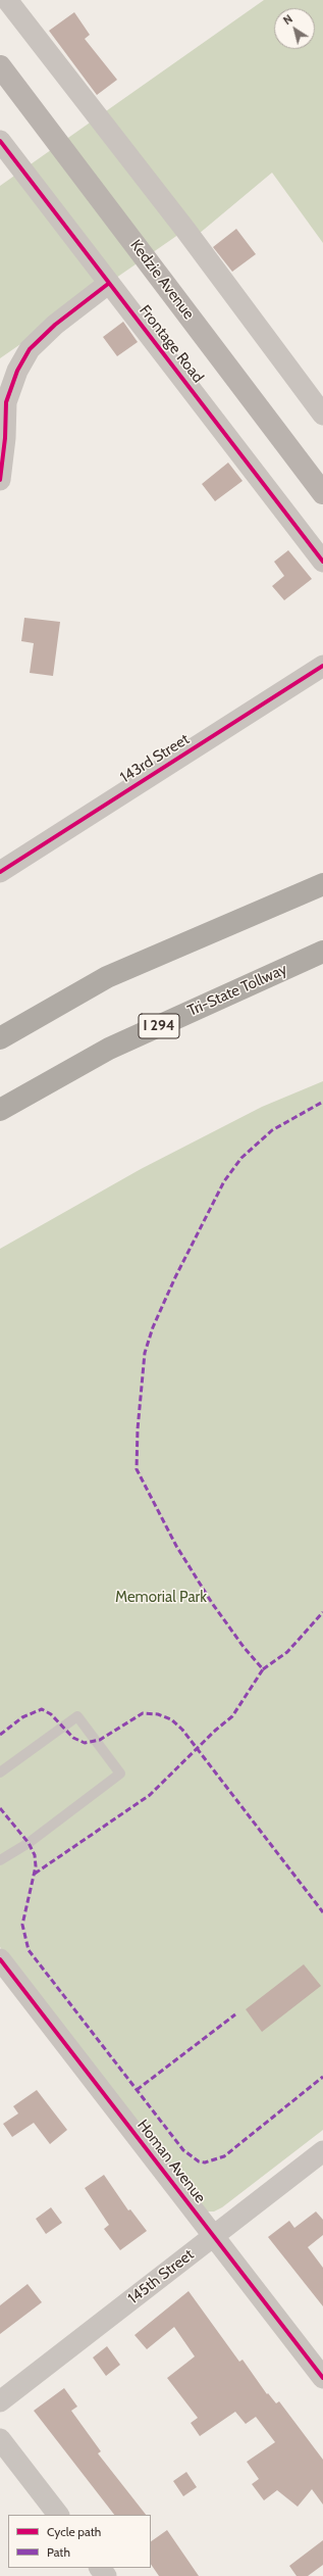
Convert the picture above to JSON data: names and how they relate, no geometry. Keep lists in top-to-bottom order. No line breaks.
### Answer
{"streets":{"highway":["Tri-State Tollway","I 294"],"main road":["Kedzie Avenue"],"street":["Frontage Road","143rd Street","Homan Avenue","145th Street"]},"crossings":[["Homan Avenue","145th Street"]],"parks":["Memorial Park"],"legend":["Cycle path","Path"],"north":"top left"}
